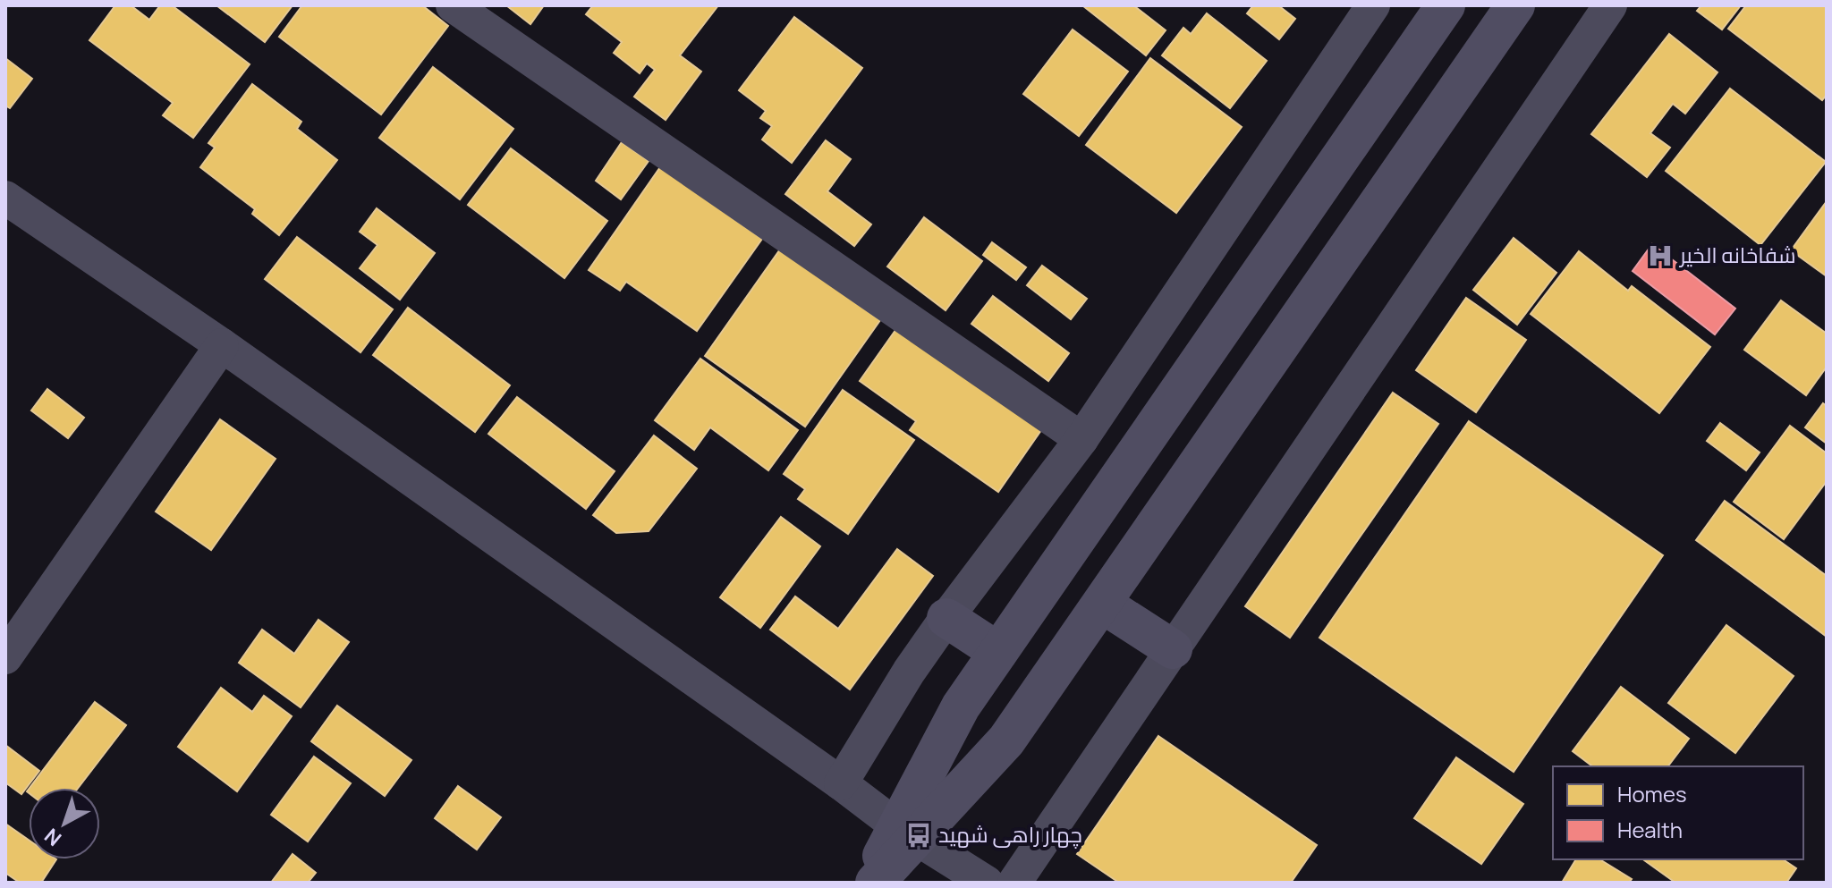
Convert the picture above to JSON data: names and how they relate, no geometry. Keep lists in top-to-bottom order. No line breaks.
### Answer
{"places":{"hospital":["شفاخانه الخیر"],"bus stop":["چهار راهی شهید"]},"legend":["Homes","Health"],"north":"bottom left"}
